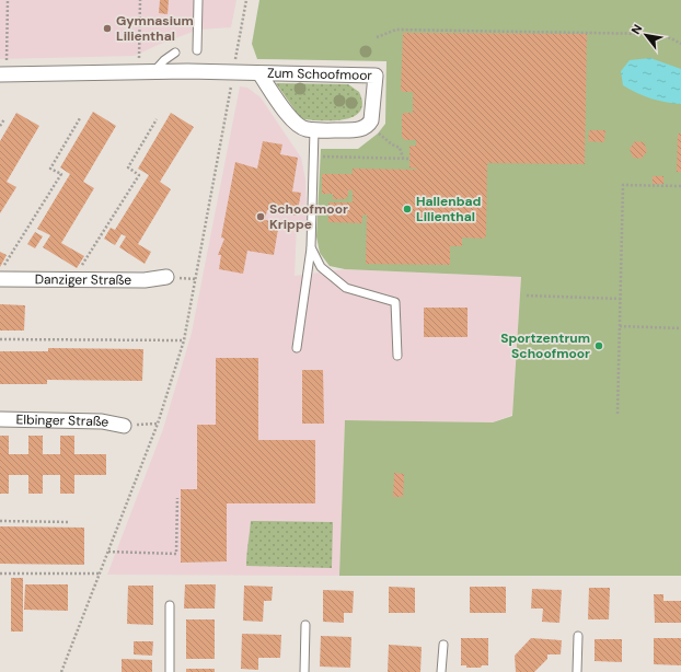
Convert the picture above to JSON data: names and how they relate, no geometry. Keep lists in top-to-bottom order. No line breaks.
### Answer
{"streets":{"street":["Zum Schoofmoor","Danziger Straße","Elbinger Straße"]},"places":["Gymnasium Lilienthal","Hallenbad Lilienthal","Schoofmoor Krippe","Sportzentrum Schoofmoor"],"north":"top left"}
